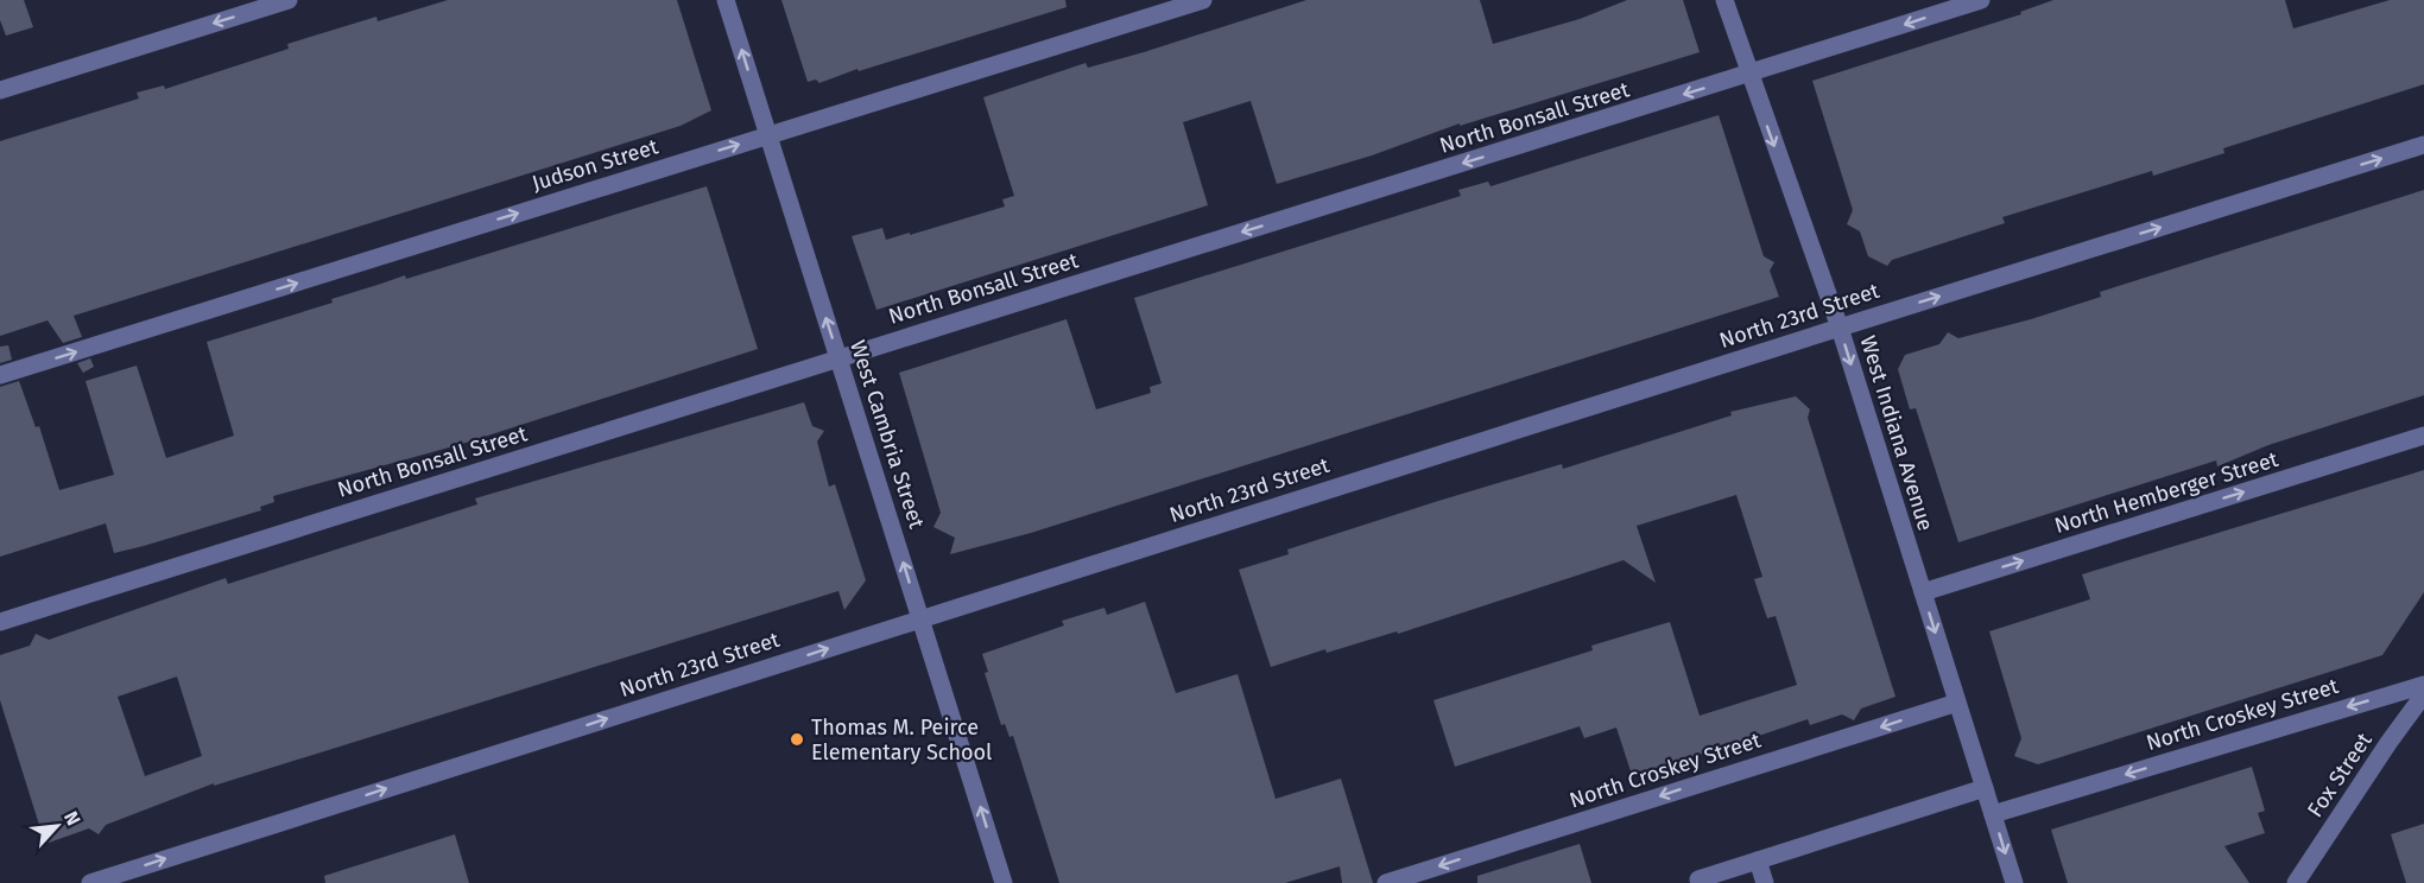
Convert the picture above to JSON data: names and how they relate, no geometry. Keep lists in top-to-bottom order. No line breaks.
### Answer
{"streets":{"street":["North Bonsall Street","Judson Street","North 23rd Street","West Indiana Avenue","West Cambria Street","North Hemberger Street","North Croskey Street","Fox Street"]},"crossings":[["North Bonsall Street","West Indiana Avenue"],["North Bonsall Street","West Cambria Street"],["Judson Street","West Cambria Street"],["North 23rd Street","West Indiana Avenue"],["North 23rd Street","West Cambria Street"],["West Indiana Avenue","North Hemberger Street"],["West Indiana Avenue","North Croskey Street"]],"one_way":["North Bonsall Street","Judson Street","North 23rd Street","West Indiana Avenue","West Cambria Street","North Hemberger Street","North Croskey Street"],"places":["Thomas M. Peirce Elementary School"],"north":"top right"}
